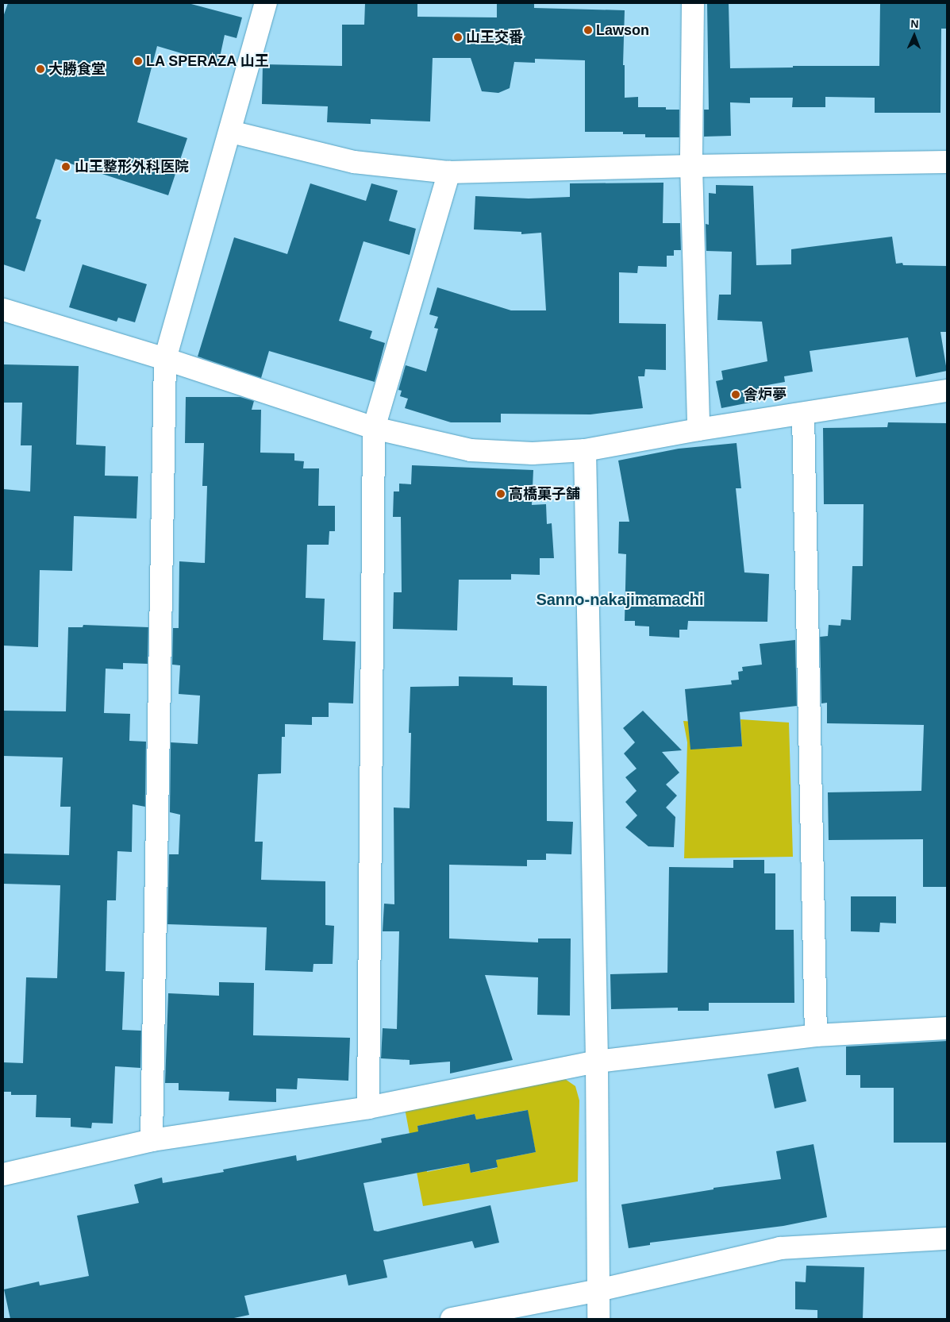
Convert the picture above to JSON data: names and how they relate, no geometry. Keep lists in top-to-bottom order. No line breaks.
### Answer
{"districts":["Sanno-nakajimamachi"],"places":["Lawson","山王交番","LA SPERAZA 山王","大勝食堂","山王整形外科医院","舎炉夢","高橋菓子舗"],"north":"top"}
